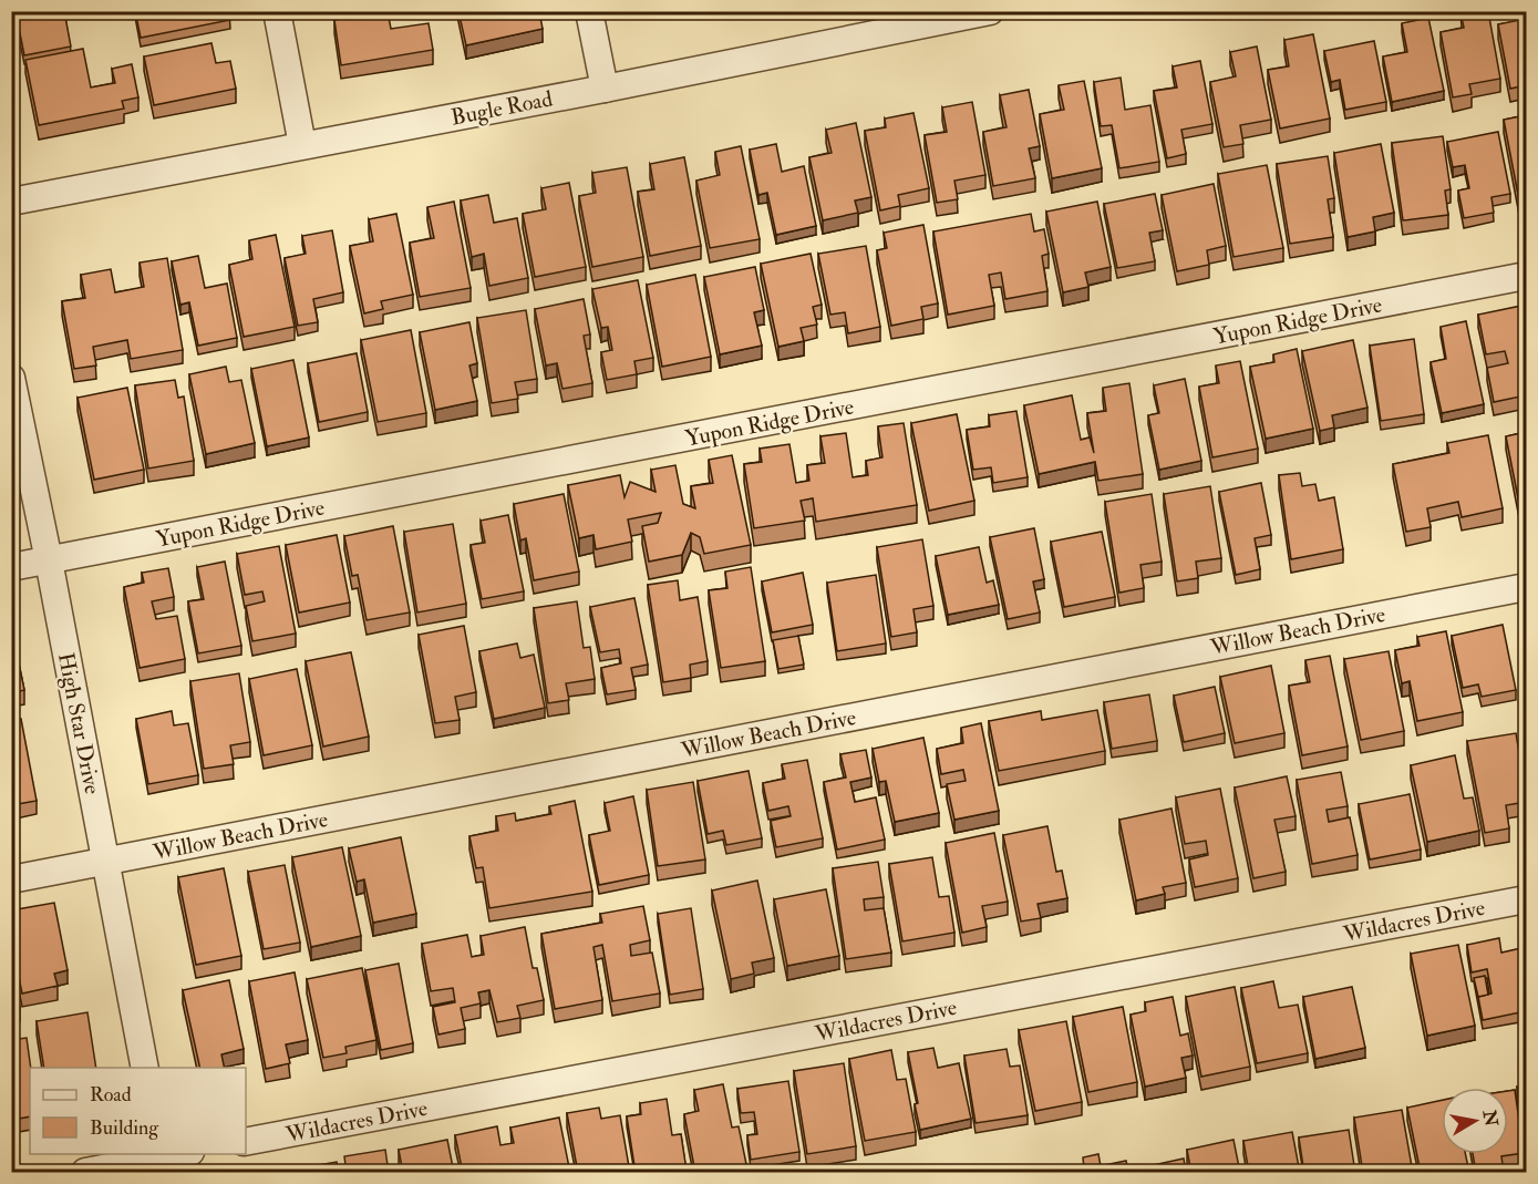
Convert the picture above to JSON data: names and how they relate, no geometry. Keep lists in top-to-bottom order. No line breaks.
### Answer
{"streets":{"street":["Bugle Road","Yupon Ridge Drive","Willow Beach Drive","High Star Drive","Wildacres Drive"]},"crossings":[["Yupon Ridge Drive","High Star Drive"],["Willow Beach Drive","High Star Drive"]],"legend":["Road","Building"],"north":"right"}
